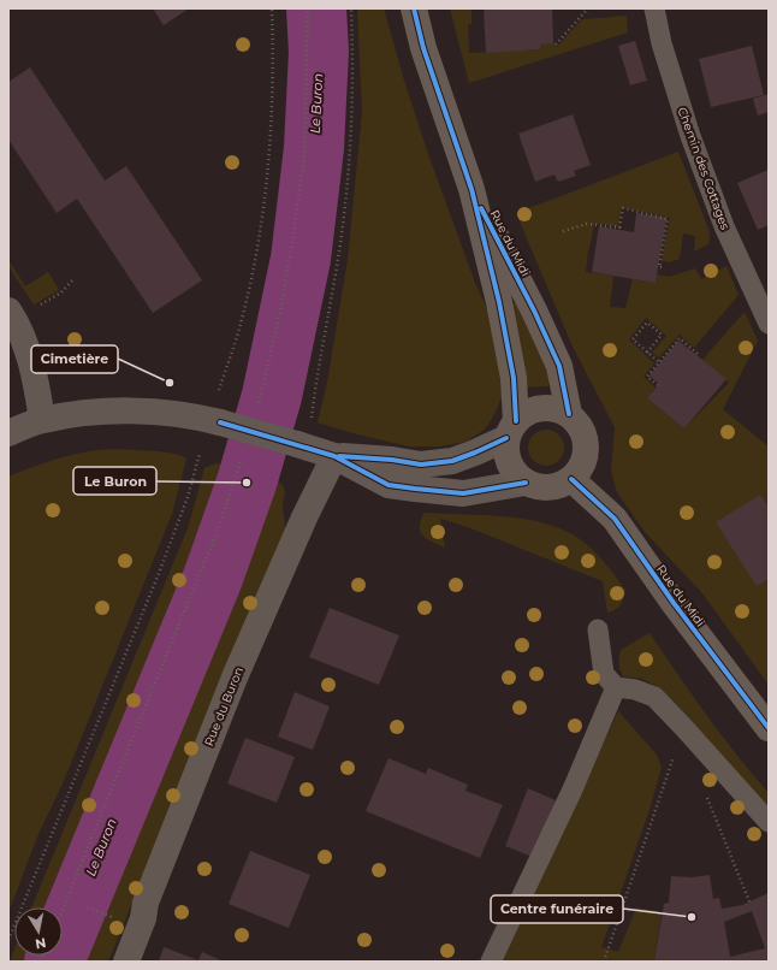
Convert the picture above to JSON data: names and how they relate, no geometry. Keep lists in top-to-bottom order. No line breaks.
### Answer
{"streets":{"main road":["Rue du Midi"],"street":["Rue du Buron"],"lane":["Chemin des Cottages"]},"water":["Le Buron"],"places":["Cimetière","Le Buron","Centre funéraire"],"north":"bottom"}
